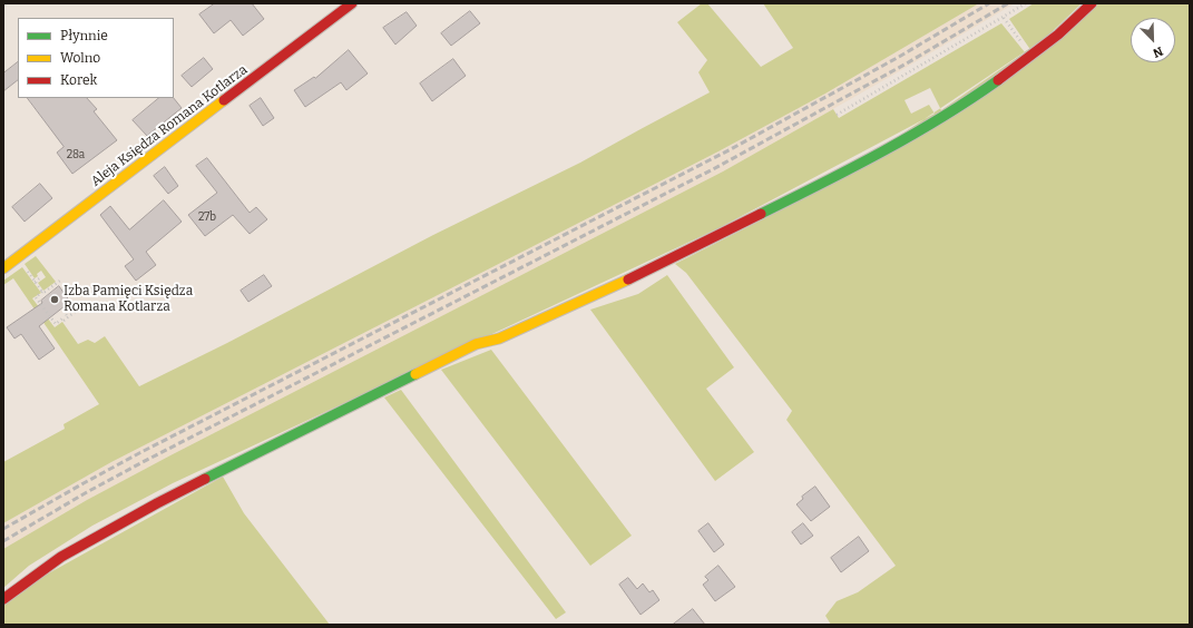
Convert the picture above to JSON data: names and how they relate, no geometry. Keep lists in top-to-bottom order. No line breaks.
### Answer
{"streets":{"street":["Aleja Księdza Romana Kotlarza"]},"places":["Izba Pamięci Księdza Romana Kotlarza"],"house_numbers":["28a","27b"],"legend":["Płynnie","Wolno","Korek"],"north":"bottom right"}
